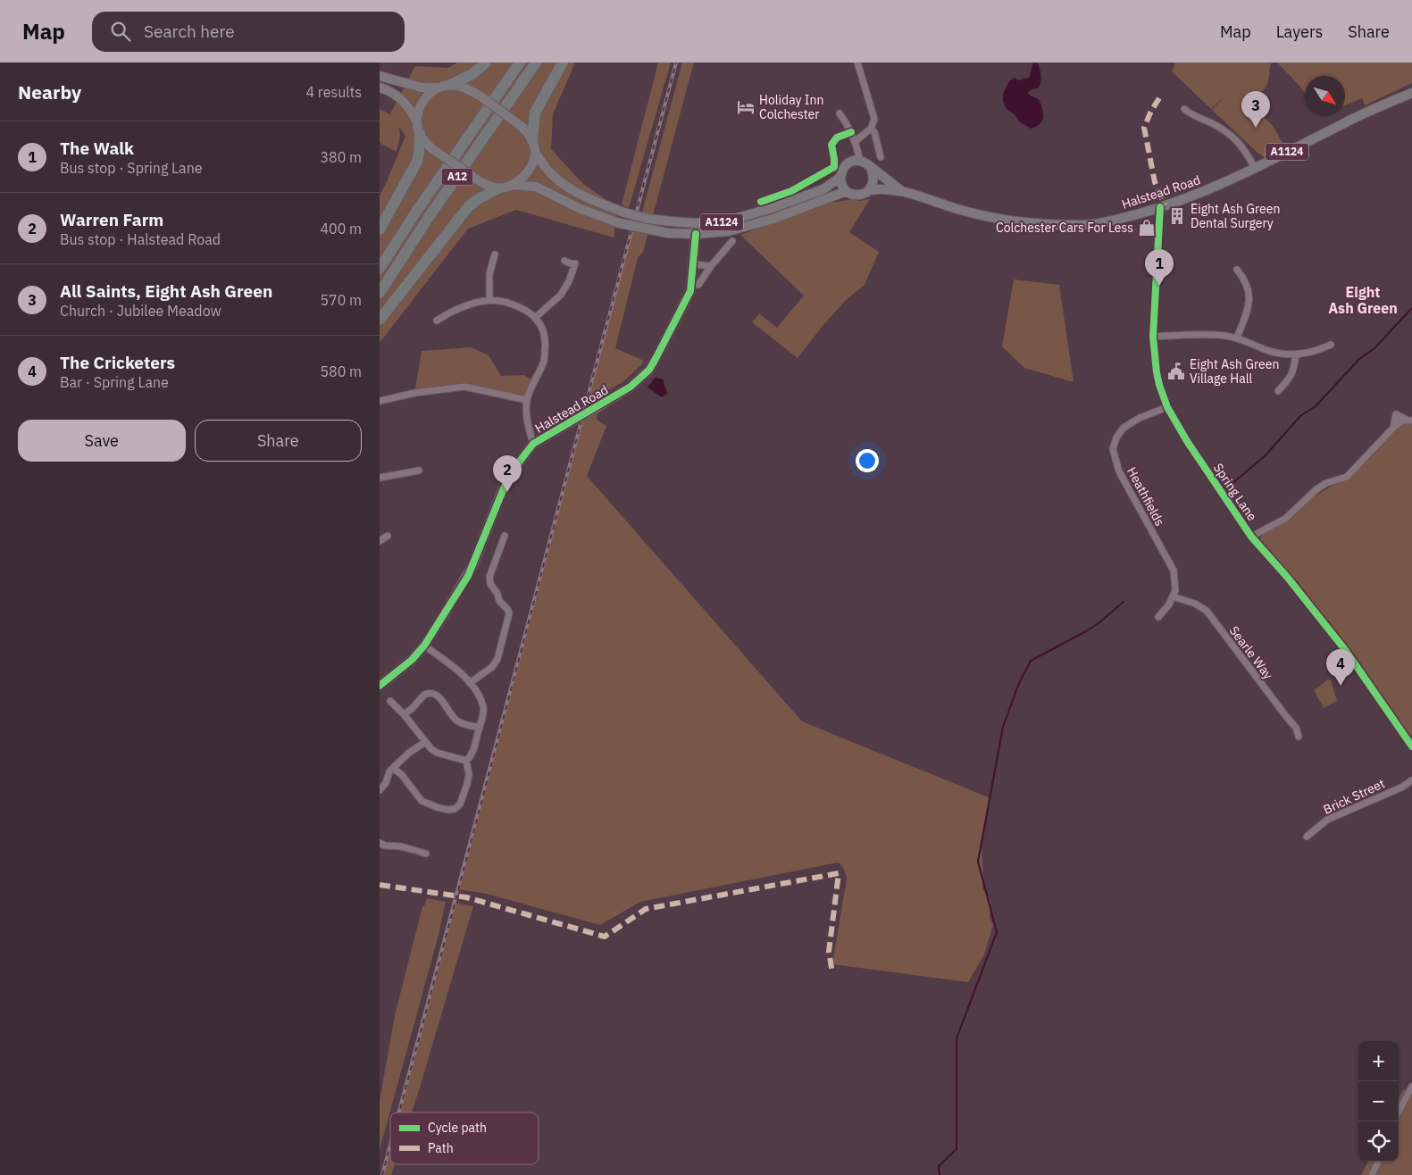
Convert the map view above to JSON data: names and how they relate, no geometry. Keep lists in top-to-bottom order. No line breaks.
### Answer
{"streets":{"highway":["A12"],"main road":["A1124","Halstead Road"],"street":["Spring Lane","Heathfields","Searle Way","Brick Street"]},"crossings":[["A1124","A12"],["A1124","Halstead Road"],["Halstead Road","Spring Lane"],["Spring Lane","Heathfields"],["Heathfields","Searle Way"]],"districts":["Eight Ash Green"],"places":{"hotel":["Holiday Inn Colchester"],"building":["Eight Ash Green Dental Surgery"],"shop":["Colchester Cars For Less"],"public building":["Eight Ash Green Village Hall"]},"legend":["Cycle path","Path"],"north":"bottom right","page":{"header":"Map","search":"Search here","nav":["Map","Layers","Share"],"heading":["Nearby","4 results"],"pins":["3","1","2","4"],"list":[{"mark":"1","name":"The Walk","note":"Bus stop · Spring Lane","value":"380 m"},{"mark":"2","name":"Warren Farm","note":"Bus stop · Halstead Road","value":"400 m"},{"mark":"3","name":"All Saints, Eight Ash Green","note":"Church · Jubilee Meadow","value":"570 m"},{"mark":"4","name":"The Cricketers","note":"Bar · Spring Lane","value":"580 m"}],"buttons":["Save","Share"],"map_buttons":["+","−"]}}
